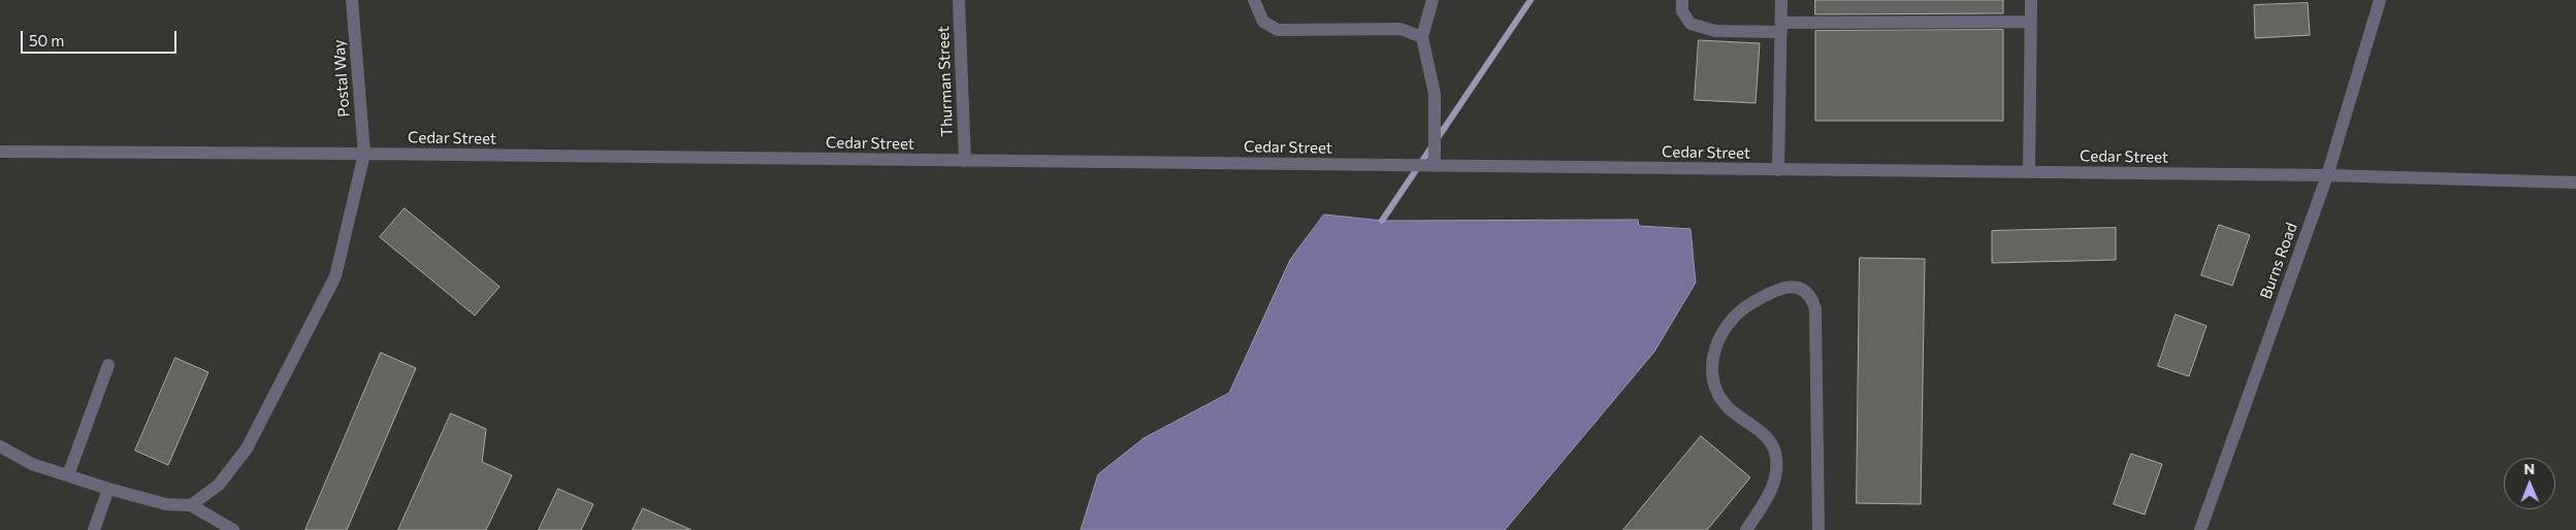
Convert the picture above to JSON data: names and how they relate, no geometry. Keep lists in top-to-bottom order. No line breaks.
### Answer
{"streets":{"street":["Postal Way","Thurman Street","Cedar Street","Burns Road"]},"crossings":[["Postal Way","Cedar Street"],["Thurman Street","Cedar Street"],["Cedar Street","Burns Road"]],"scale_bar":"50 m","north":"top"}
